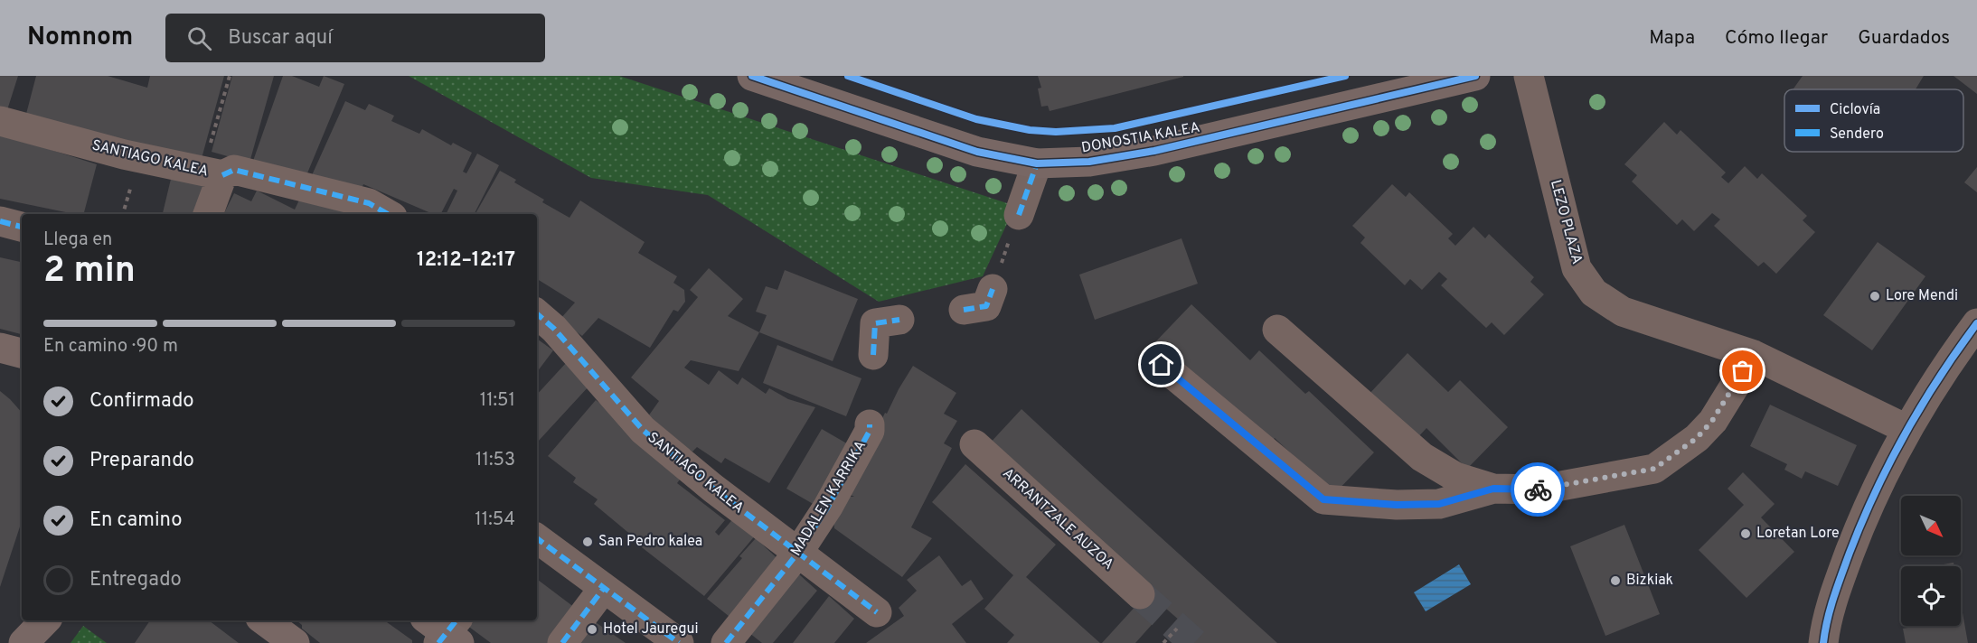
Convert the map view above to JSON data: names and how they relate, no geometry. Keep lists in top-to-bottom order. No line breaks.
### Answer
{"streets":{"street":["DONOSTIA KALEA","SANTIAGO KALEA","LEZO PLAZA","MADALEN KARRIKA","ARRANTZALE AUZOA"]},"crossings":[["SANTIAGO KALEA","MADALEN KARRIKA"]],"places":["Lore Mendi","Loretan Lore","San Pedro kalea","Bizkiak","Hotel Jauregui"],"legend":["Ciclovía","Sendero"],"north":"bottom right","page":{"header":"Nomnom","search":"Buscar aquí","nav":["Mapa","Cómo llegar","Guardados"],"heading":["2 min","Llega en","12:12–12:17"],"bar":"En camino · 90 m","list":[["Confirmado","11:51"],["Preparando","11:53"],["En camino","11:54"],"Entregado"]}}
